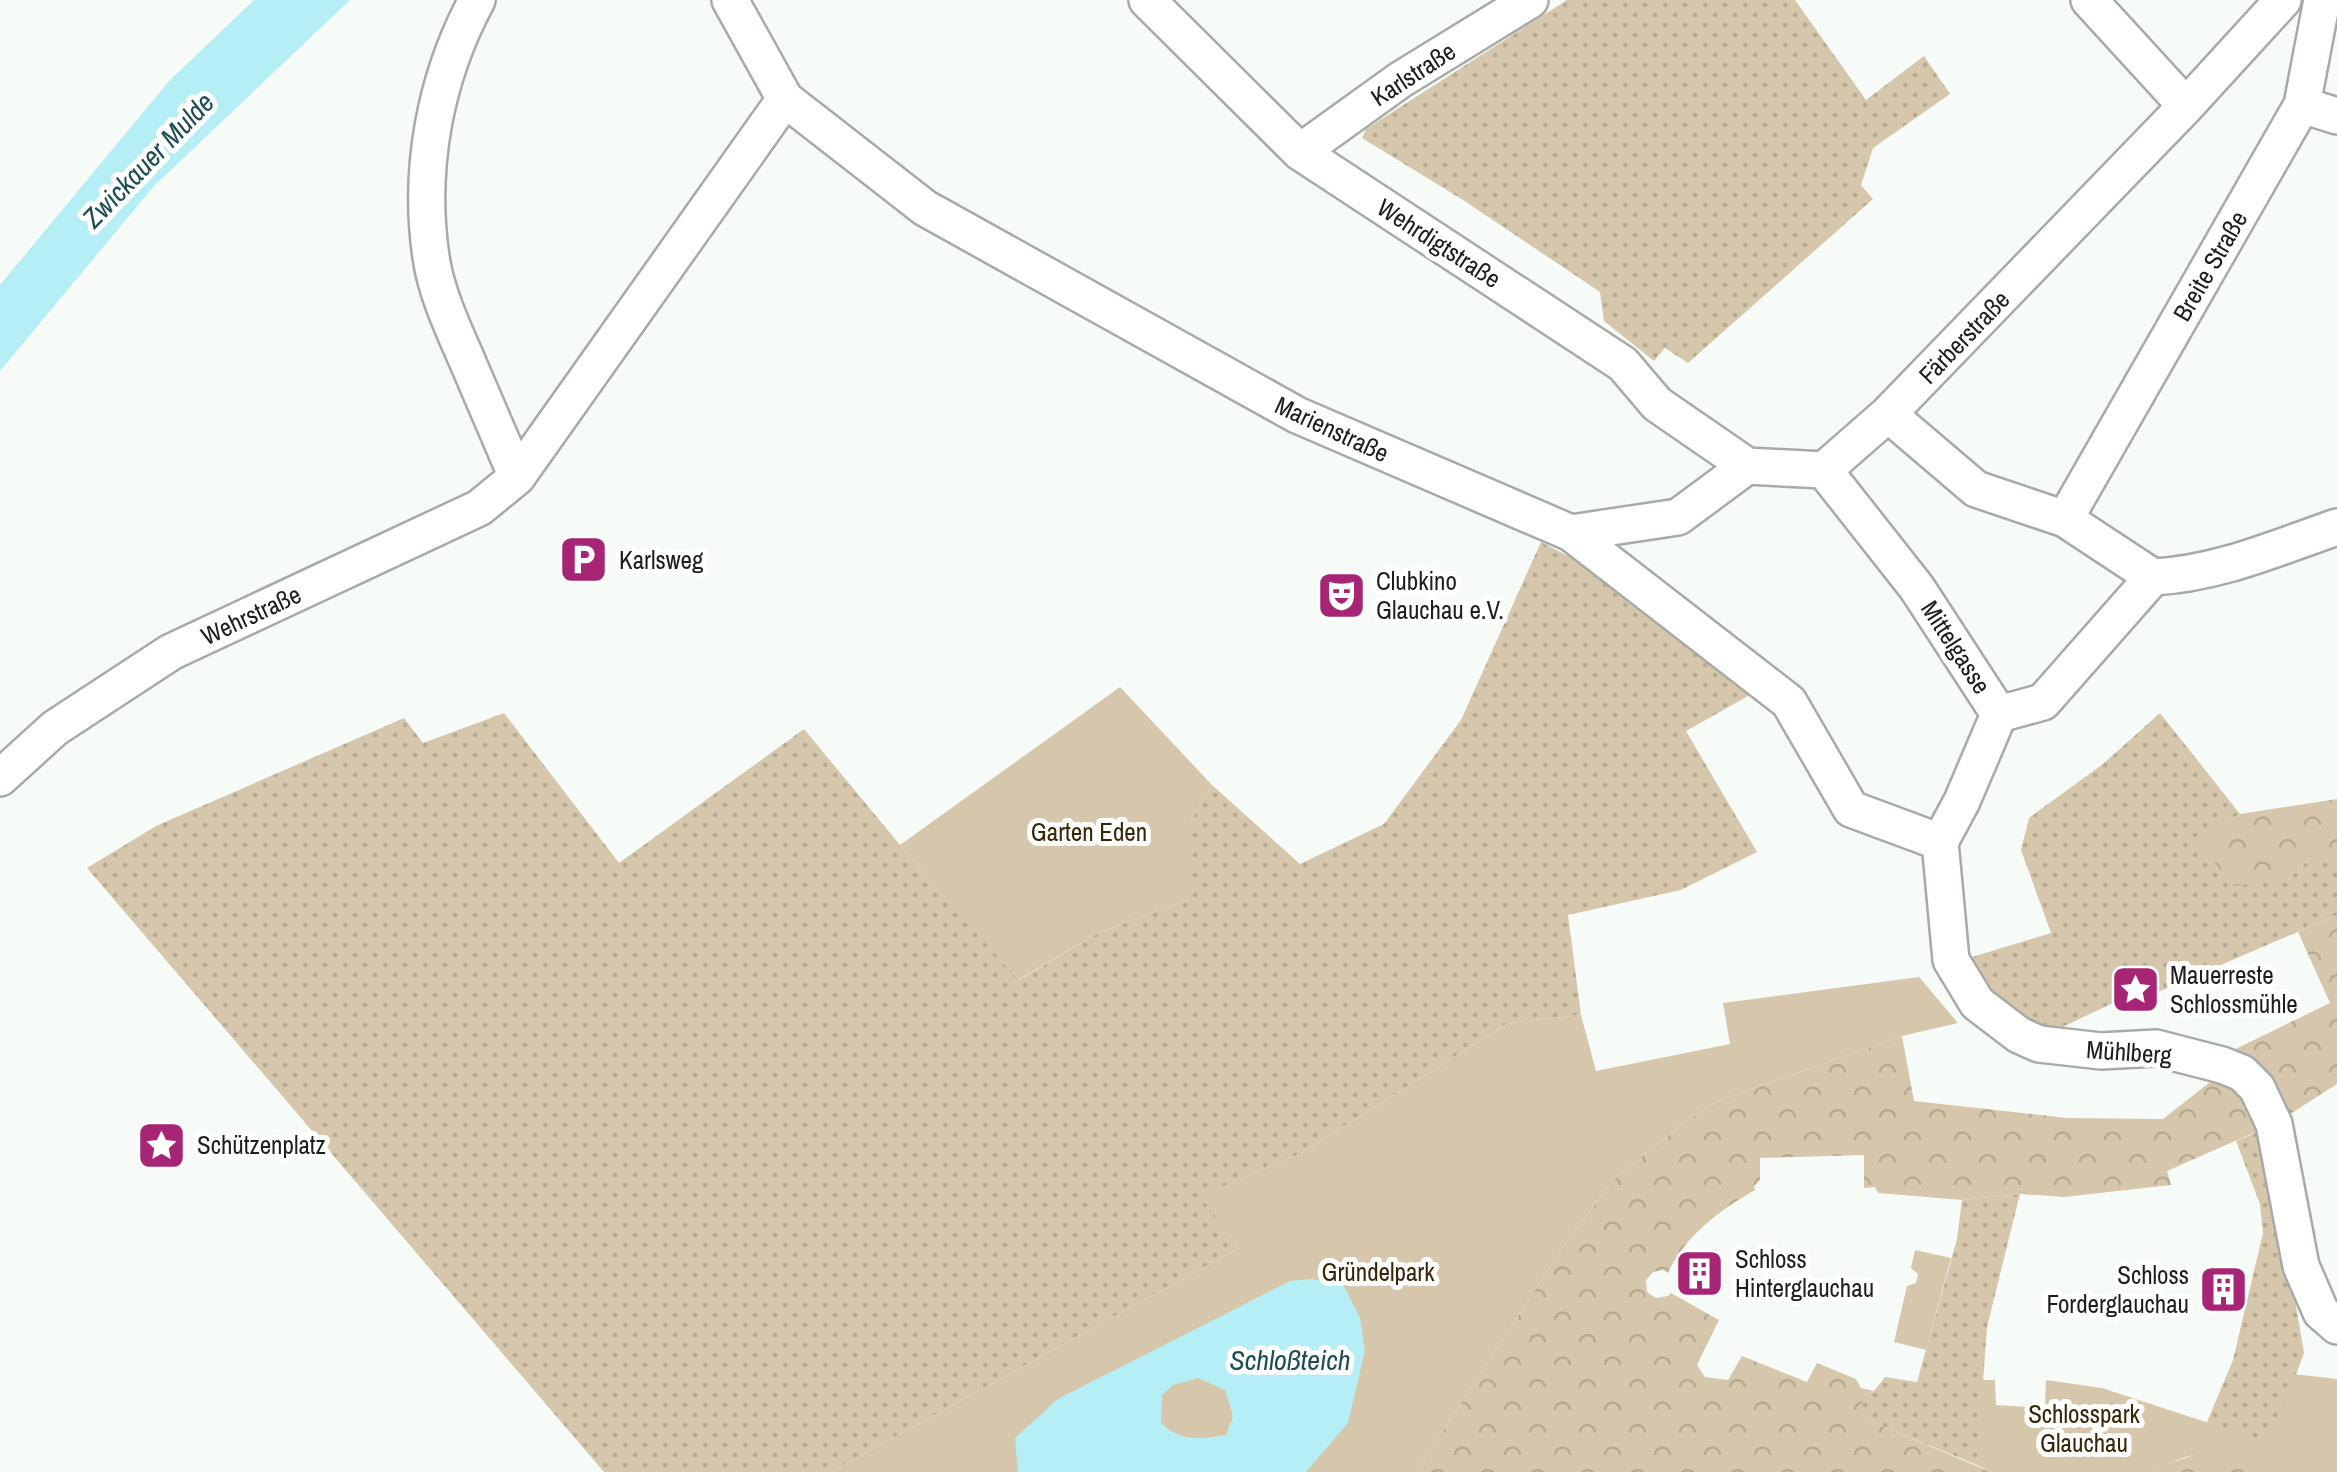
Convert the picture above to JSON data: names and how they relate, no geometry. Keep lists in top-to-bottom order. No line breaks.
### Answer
{"streets":{"street":["Karlstraße","Wehrdigtstraße","Breite Straße","Färberstraße","Marienstraße","Wehrstraße","Mittelgasse","Mühlberg"]},"crossings":[["Karlstraße","Wehrdigtstraße"],["Färberstraße","Mittelgasse"],["Marienstraße","Wehrstraße"],["Marienstraße","Mittelgasse"],["Marienstraße","Mühlberg"],["Mittelgasse","Mühlberg"]],"water":["Zwickauer Mulde","Schloßteich"],"parks":["Garten Eden","Gründelpark","Schlosspark Glauchau"],"places":{"parking":["Karlsweg"],"theatre":["Clubkino Glauchau e.V."],"place":["Mauerreste Schlossmühle","Schützenplatz"],"building":["Schloss Hinterglauchau","Schloss Forderglauchau"]}}
